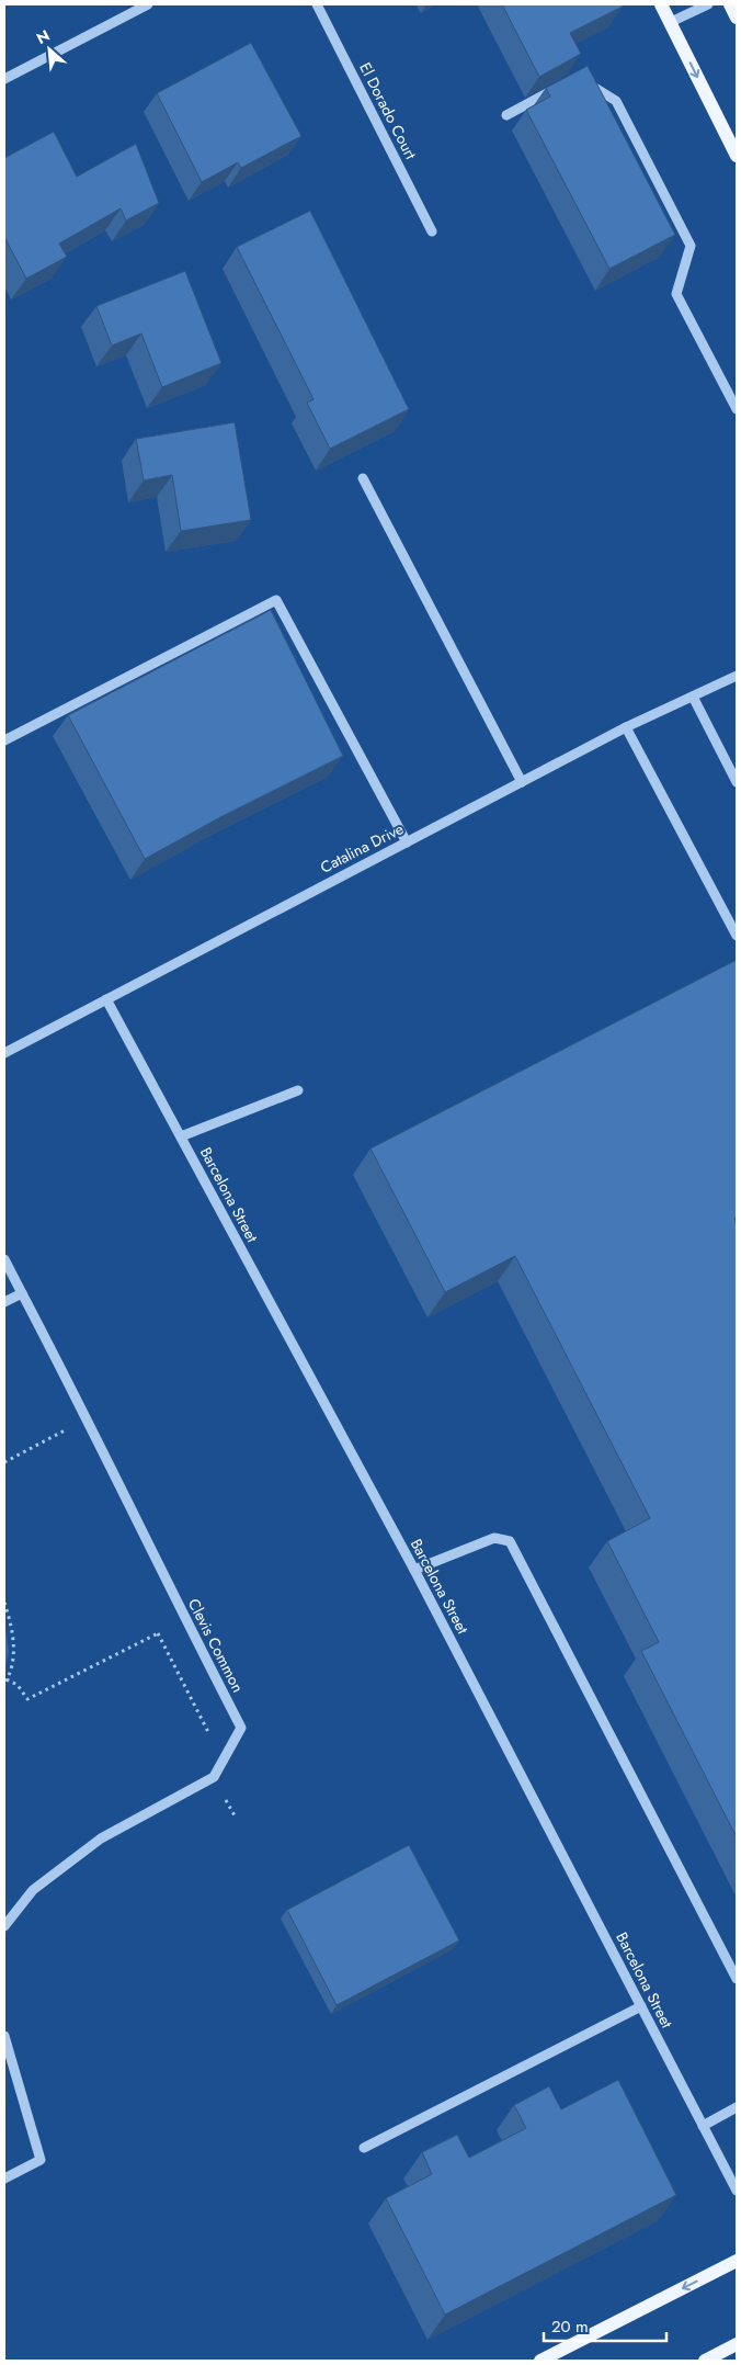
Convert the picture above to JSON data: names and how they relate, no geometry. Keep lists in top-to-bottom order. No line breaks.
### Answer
{"streets":{"street":["El Dorado Court","Catalina Drive","Barcelona Street","Clevis Common"]},"crossings":[["Catalina Drive","Barcelona Street"]],"scale_bar":"20 m","north":"top left"}
